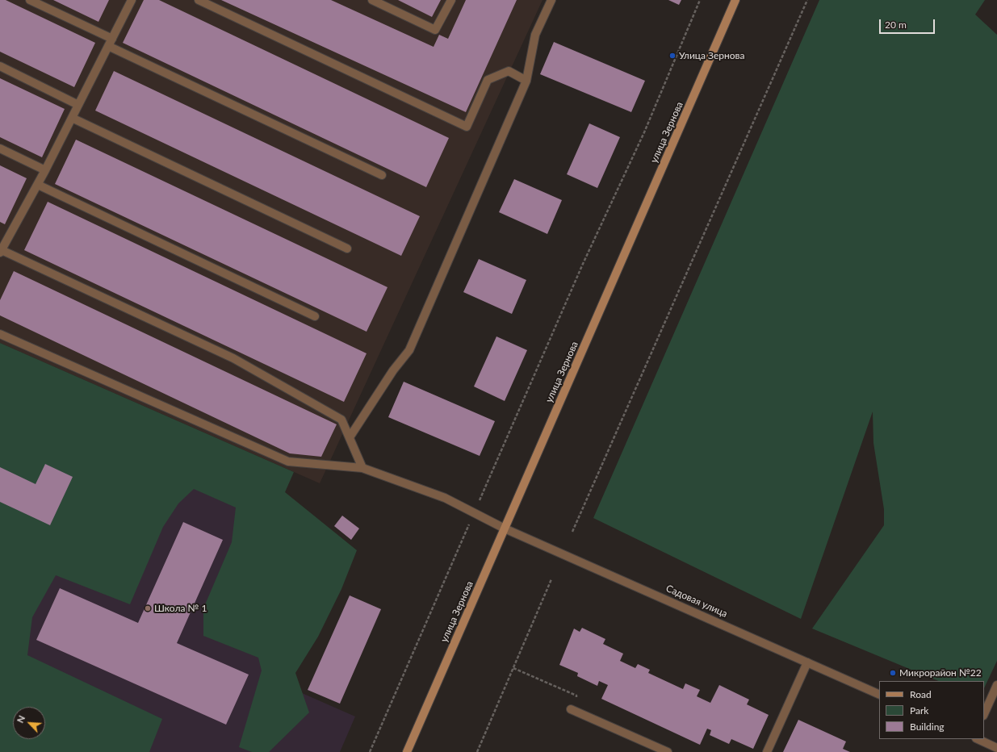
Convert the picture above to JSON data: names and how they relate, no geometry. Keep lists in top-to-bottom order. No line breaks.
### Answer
{"streets":{"main road":["улица Зернова"],"street":["Садовая улица"]},"crossings":[["улица Зернова","Садовая улица"]],"places":["Улица Зернова","Школа № 1","Микрорайон №22"],"legend":["Road","Park","Building"],"scale_bar":"20 m","north":"top left"}
